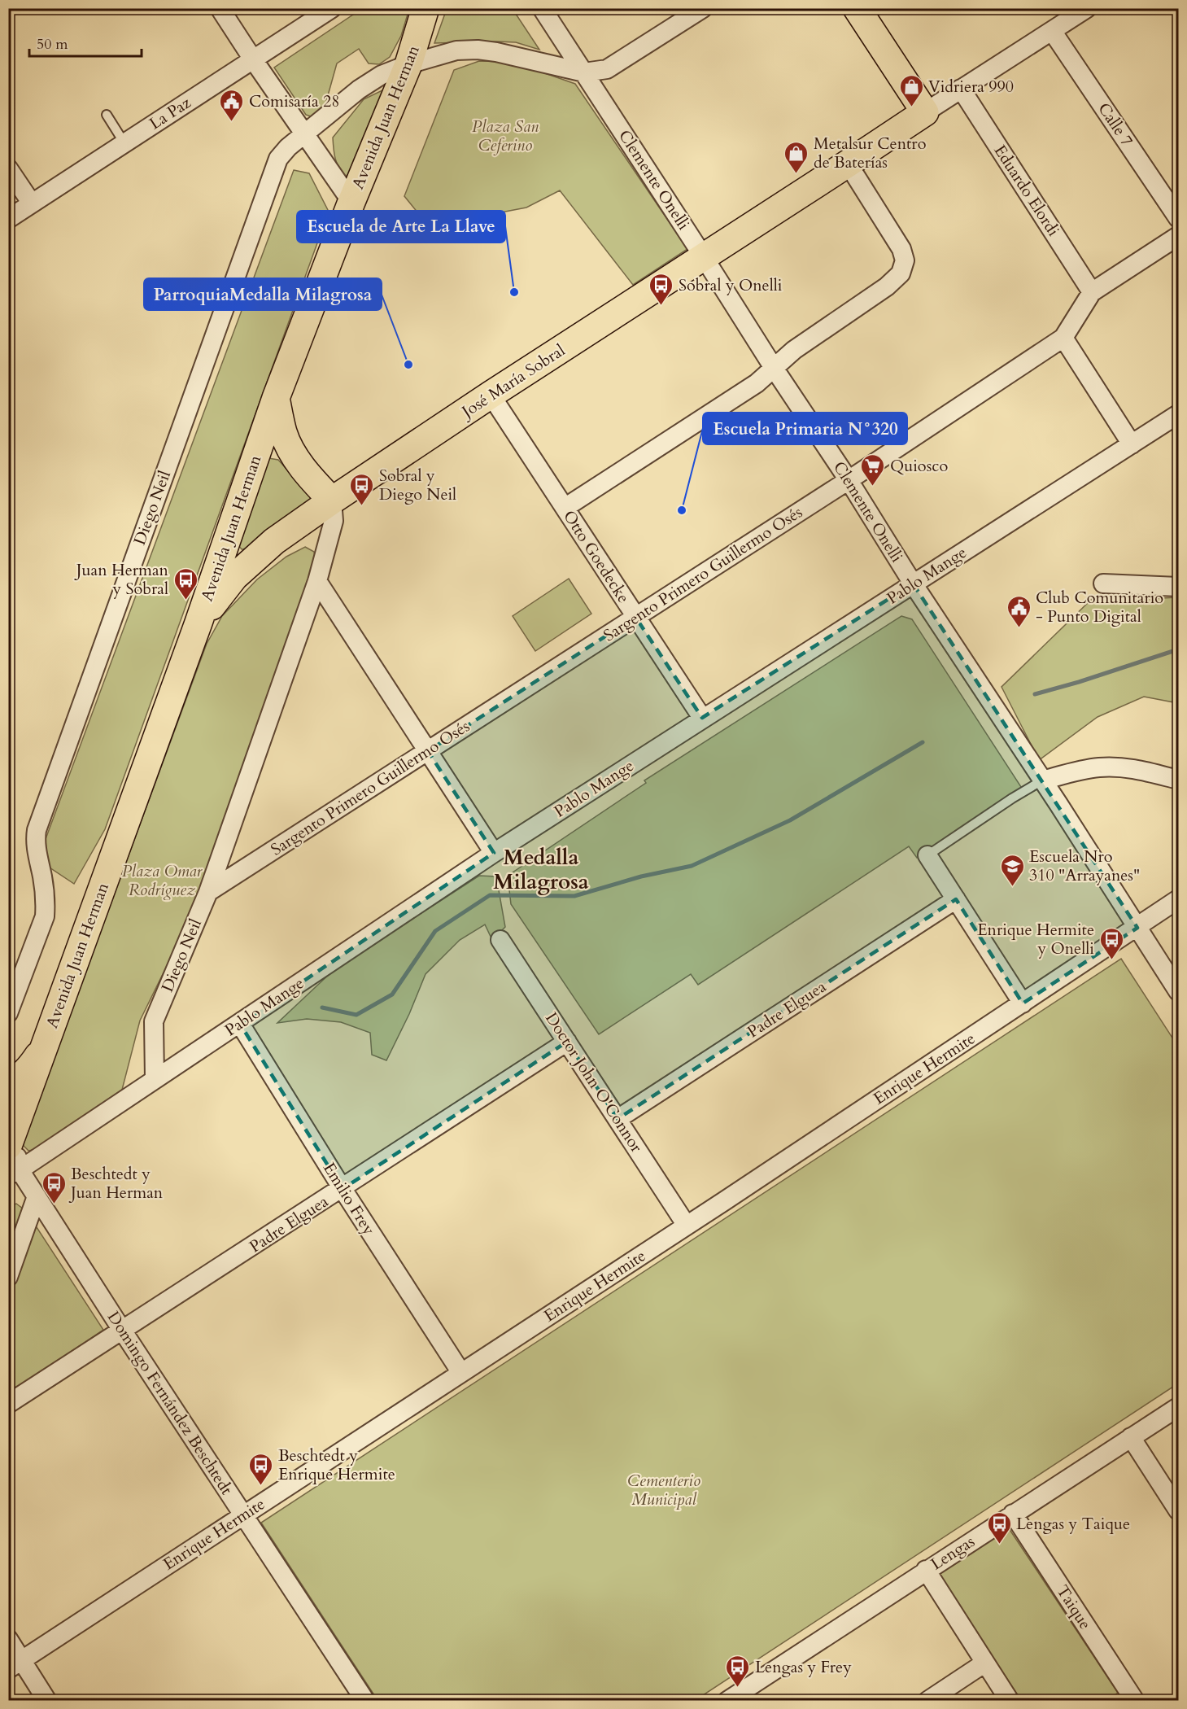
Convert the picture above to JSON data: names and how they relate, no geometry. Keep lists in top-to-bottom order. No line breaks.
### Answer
{"streets":{"main road":["Avenida Juan Herman","José María Sobral"],"street":["La Paz","Calle 7","Clemente Onelli","Eduardo Elordi","Diego Neil","Otto Goedecke","Sargento Primero Guillermo Osés","Pablo Mange","Padre Elguea","Enrique Hermite","Doctor John O'Connor","Emilio Frey","Domingo Fernández Beschtedt","Lengas","Taique"]},"crossings":[["Avenida Juan Herman","José María Sobral"],["Avenida Juan Herman","Diego Neil"],["Avenida Juan Herman","Domingo Fernández Beschtedt"],["Calle 7","José María Sobral"],["Clemente Onelli","José María Sobral"],["Clemente Onelli","Diego Neil"],["Clemente Onelli","Sargento Primero Guillermo Osés"],["Clemente Onelli","Pablo Mange"],["Clemente Onelli","Enrique Hermite"],["Eduardo Elordi","José María Sobral"],["Eduardo Elordi","Sargento Primero Guillermo Osés"],["José María Sobral","Diego Neil"],["José María Sobral","Otto Goedecke"],["Diego Neil","Sargento Primero Guillermo Osés"],["Diego Neil","Pablo Mange"],["Otto Goedecke","Sargento Primero Guillermo Osés"],["Otto Goedecke","Pablo Mange"],["Pablo Mange","Emilio Frey"],["Pablo Mange","Domingo Fernández Beschtedt"],["Padre Elguea","Doctor John O'Connor"],["Padre Elguea","Emilio Frey"],["Padre Elguea","Domingo Fernández Beschtedt"],["Enrique Hermite","Doctor John O'Connor"],["Enrique Hermite","Emilio Frey"],["Enrique Hermite","Domingo Fernández Beschtedt"],["Lengas","Taique"]],"districts":["Medalla Milagrosa"],"parks":["Plaza San Ceferino","Plaza Omar Rodríguez","Cementerio Municipal"],"places":{"shop":["Vidriera 990","Metalsur Centro de Baterías"],"public building":["Comisaría 28","Club Comunitario - Punto Digital"],"other":["Escuela de Arte La Llave","ParroquiaMedalla Milagrosa","Escuela Primaria N°320"],"bus stop":["Sobral y Onelli","Sobral y Diego Neil","Juan Herman y Sobral","Enrique Hermite y Onelli","Beschtedt y Juan Herman","Beschtedt y Enrique Hermite","Lengas y Taique","Lengas y Frey"],"supermarket":["Quiosco"],"school or university":["Escuela Nro 310 \"Arrayanes\""]},"scale_bar":"50 m"}
